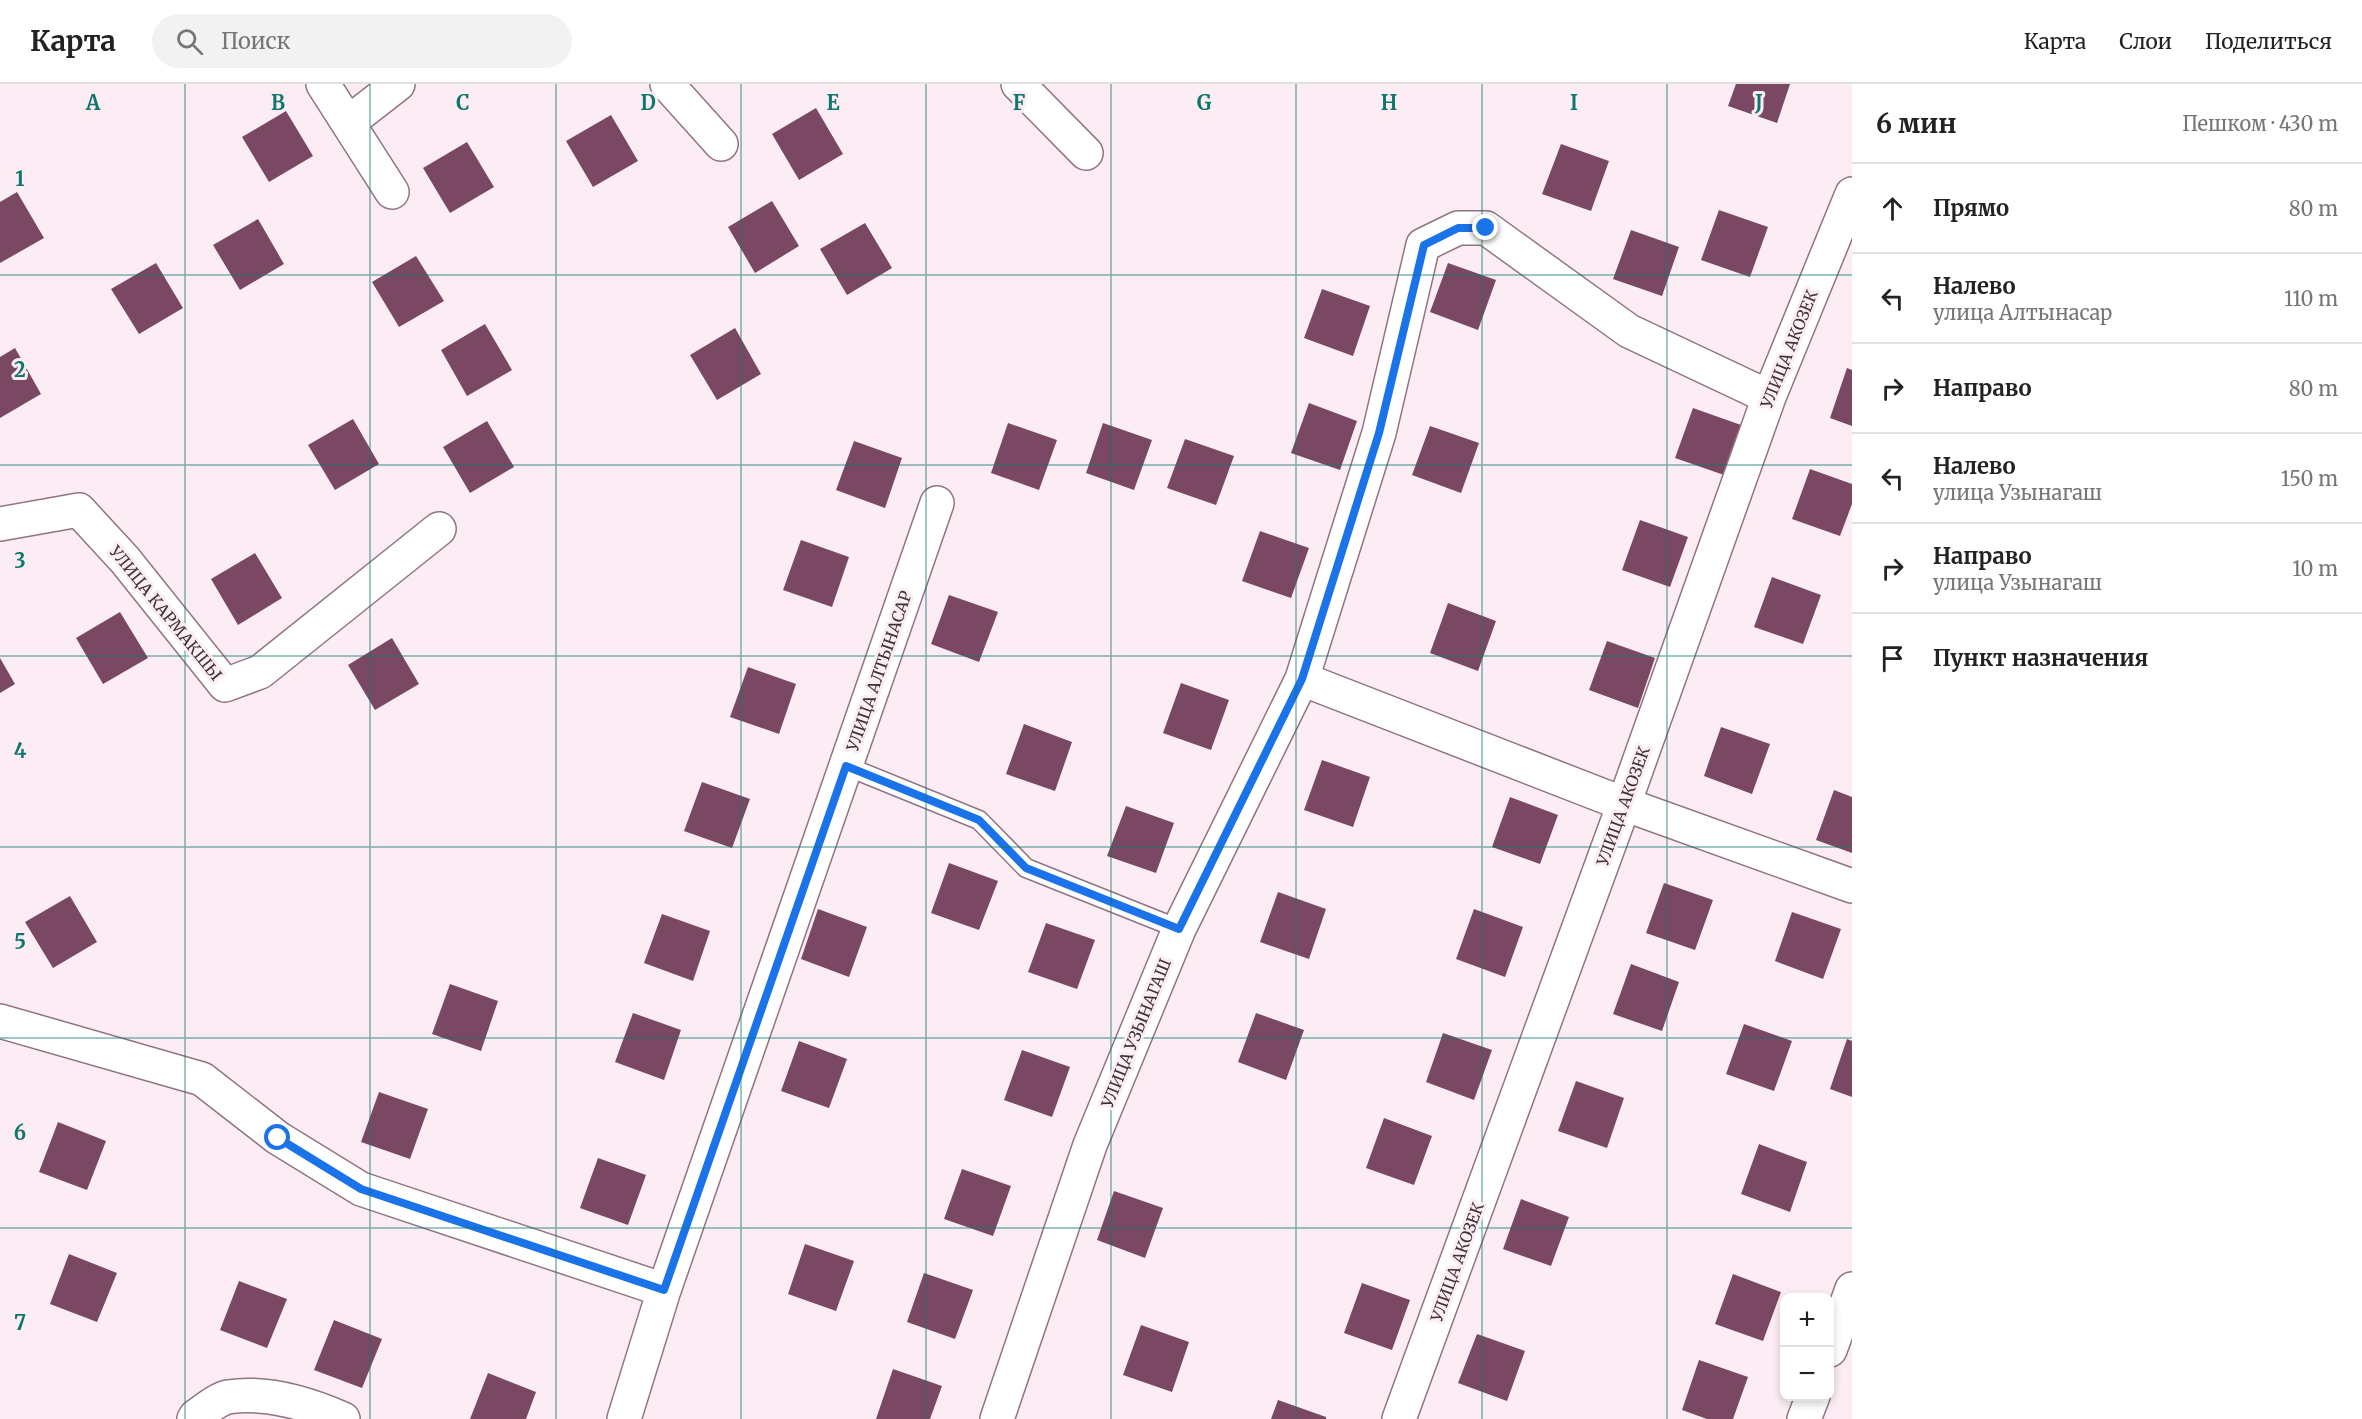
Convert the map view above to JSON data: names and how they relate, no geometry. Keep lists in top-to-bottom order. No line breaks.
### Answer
{"streets":{"street":["УЛИЦА АКОЗЕК","УЛИЦА КАРМАКШЫ","УЛИЦА АЛТЫНАСАР","УЛИЦА УЗЫНАГАШ"]},"crossings":[["УЛИЦА АКОЗЕК","УЛИЦА УЗЫНАГАШ"]],"page":{"header":"Карта","search":"Поиск","nav":["Карта","Слои","Поделиться"],"heading":["6 мин","Пешком · 430 m"],"list":[["Прямо","80 m"],["Налево","улица Алтынасар","110 m"],["Направо","80 m"],["Налево","улица Узынагаш","150 m"],["Направо","улица Узынагаш","10 m"],"Пункт назначения"],"map_buttons":["+","−"]},"grid":{"columns":["A","B","C","D","E","F","G","H","I","J"],"rows":["1","2","3","4","5","6","7"]}}
